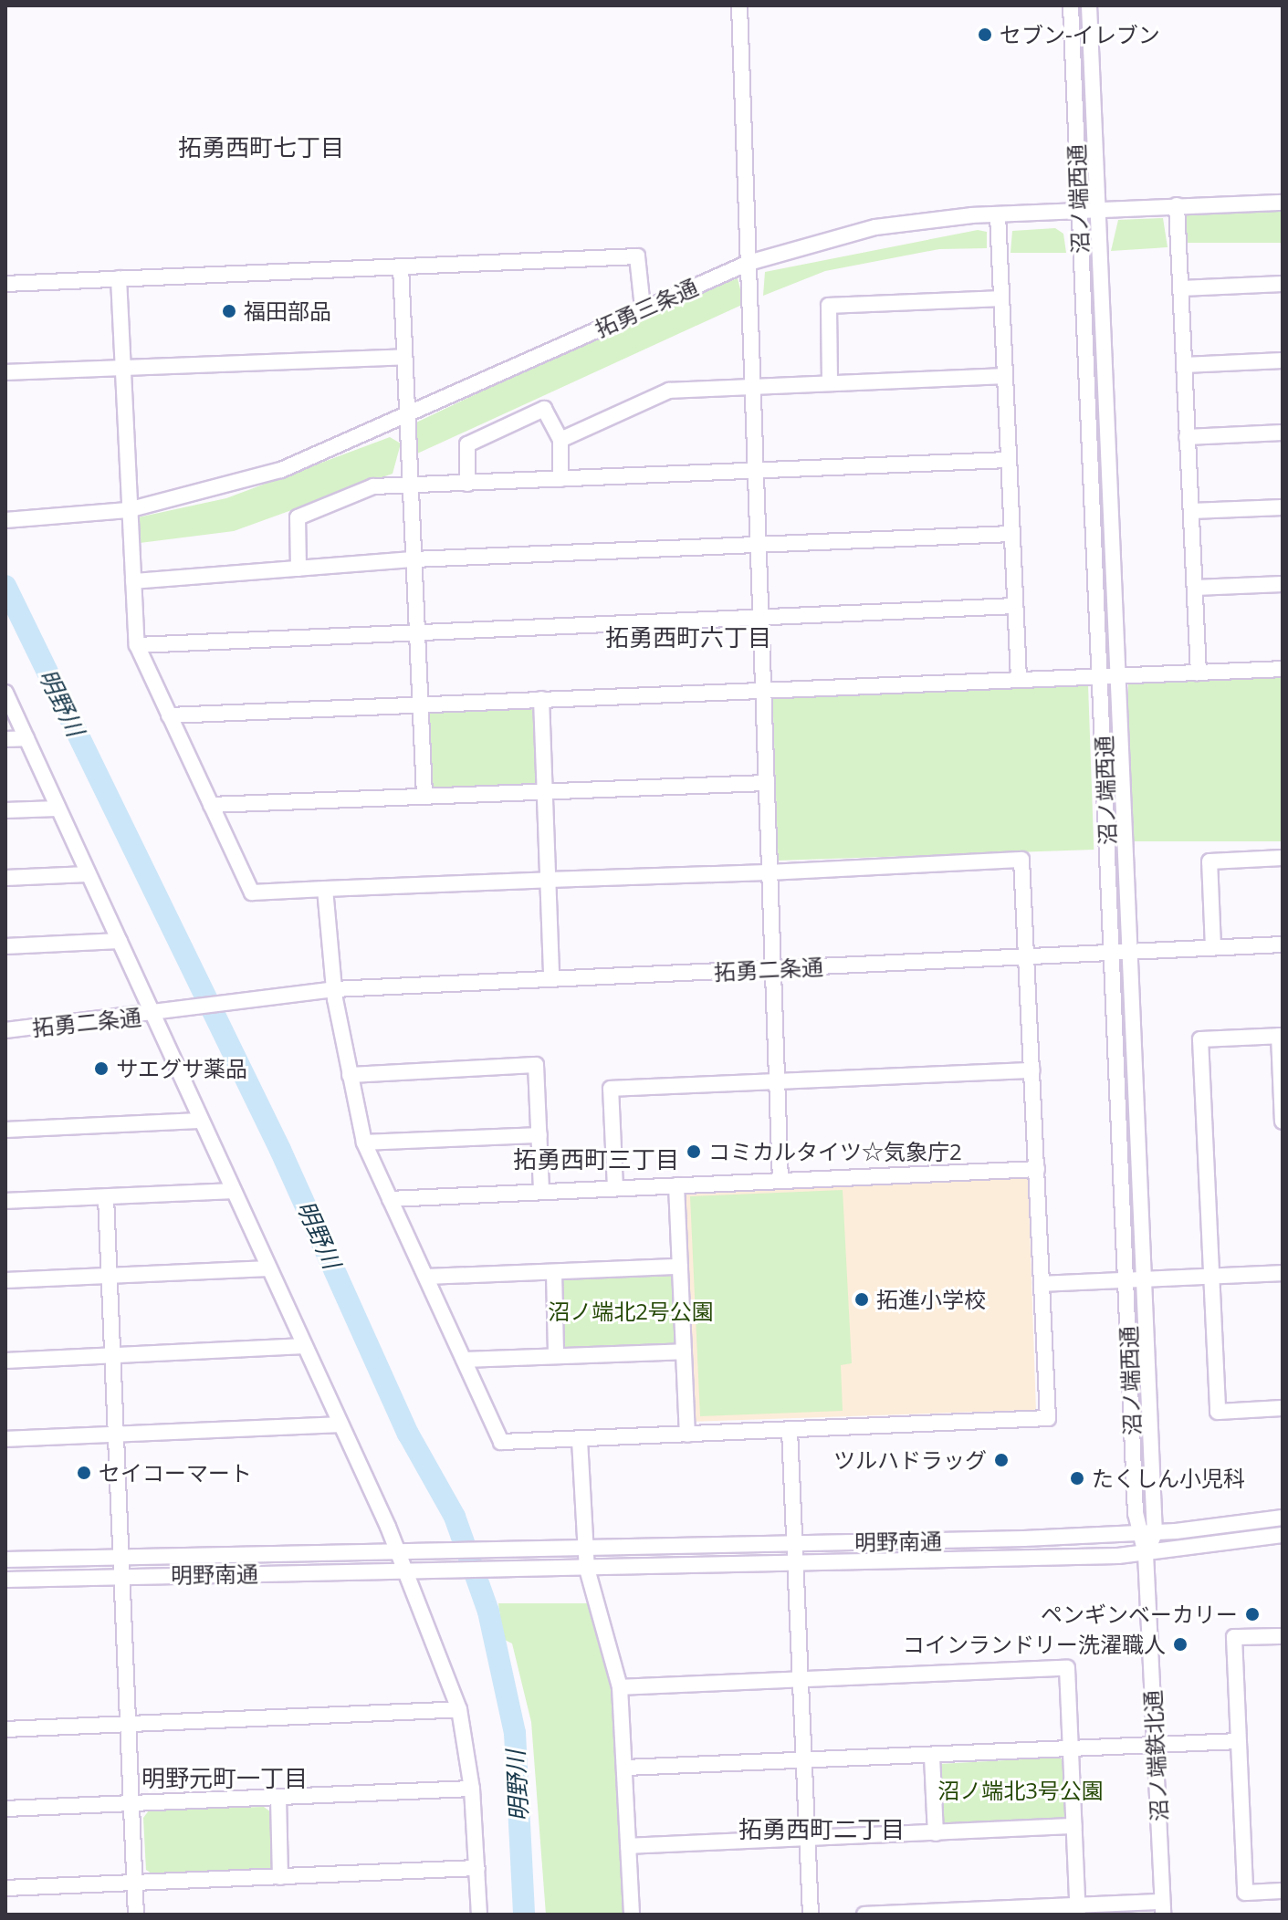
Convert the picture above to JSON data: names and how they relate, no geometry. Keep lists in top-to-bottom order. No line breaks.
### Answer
{"streets":{"street":["沼ノ端西通","拓勇三条通","拓勇二条通","明野南通","沼ノ端鉄北通"]},"crossings":[["沼ノ端西通","拓勇三条通"],["沼ノ端西通","拓勇二条通"],["沼ノ端西通","明野南通"],["沼ノ端西通","沼ノ端鉄北通"],["明野南通","沼ノ端鉄北通"]],"districts":["拓勇西町七丁目","拓勇西町六丁目","拓勇西町三丁目","明野元町一丁目","拓勇西町二丁目"],"water":["明野川"],"parks":["沼ノ端北2号公園","沼ノ端北3号公園"],"places":["セブン-イレブン","福田部品","サエグサ薬品","コミカルタイツ☆気象庁2","拓進小学校","ツルハドラッグ","セイコーマート","たくしん小児科","ペンギンベーカリー","コインランドリー洗濯職人"]}
